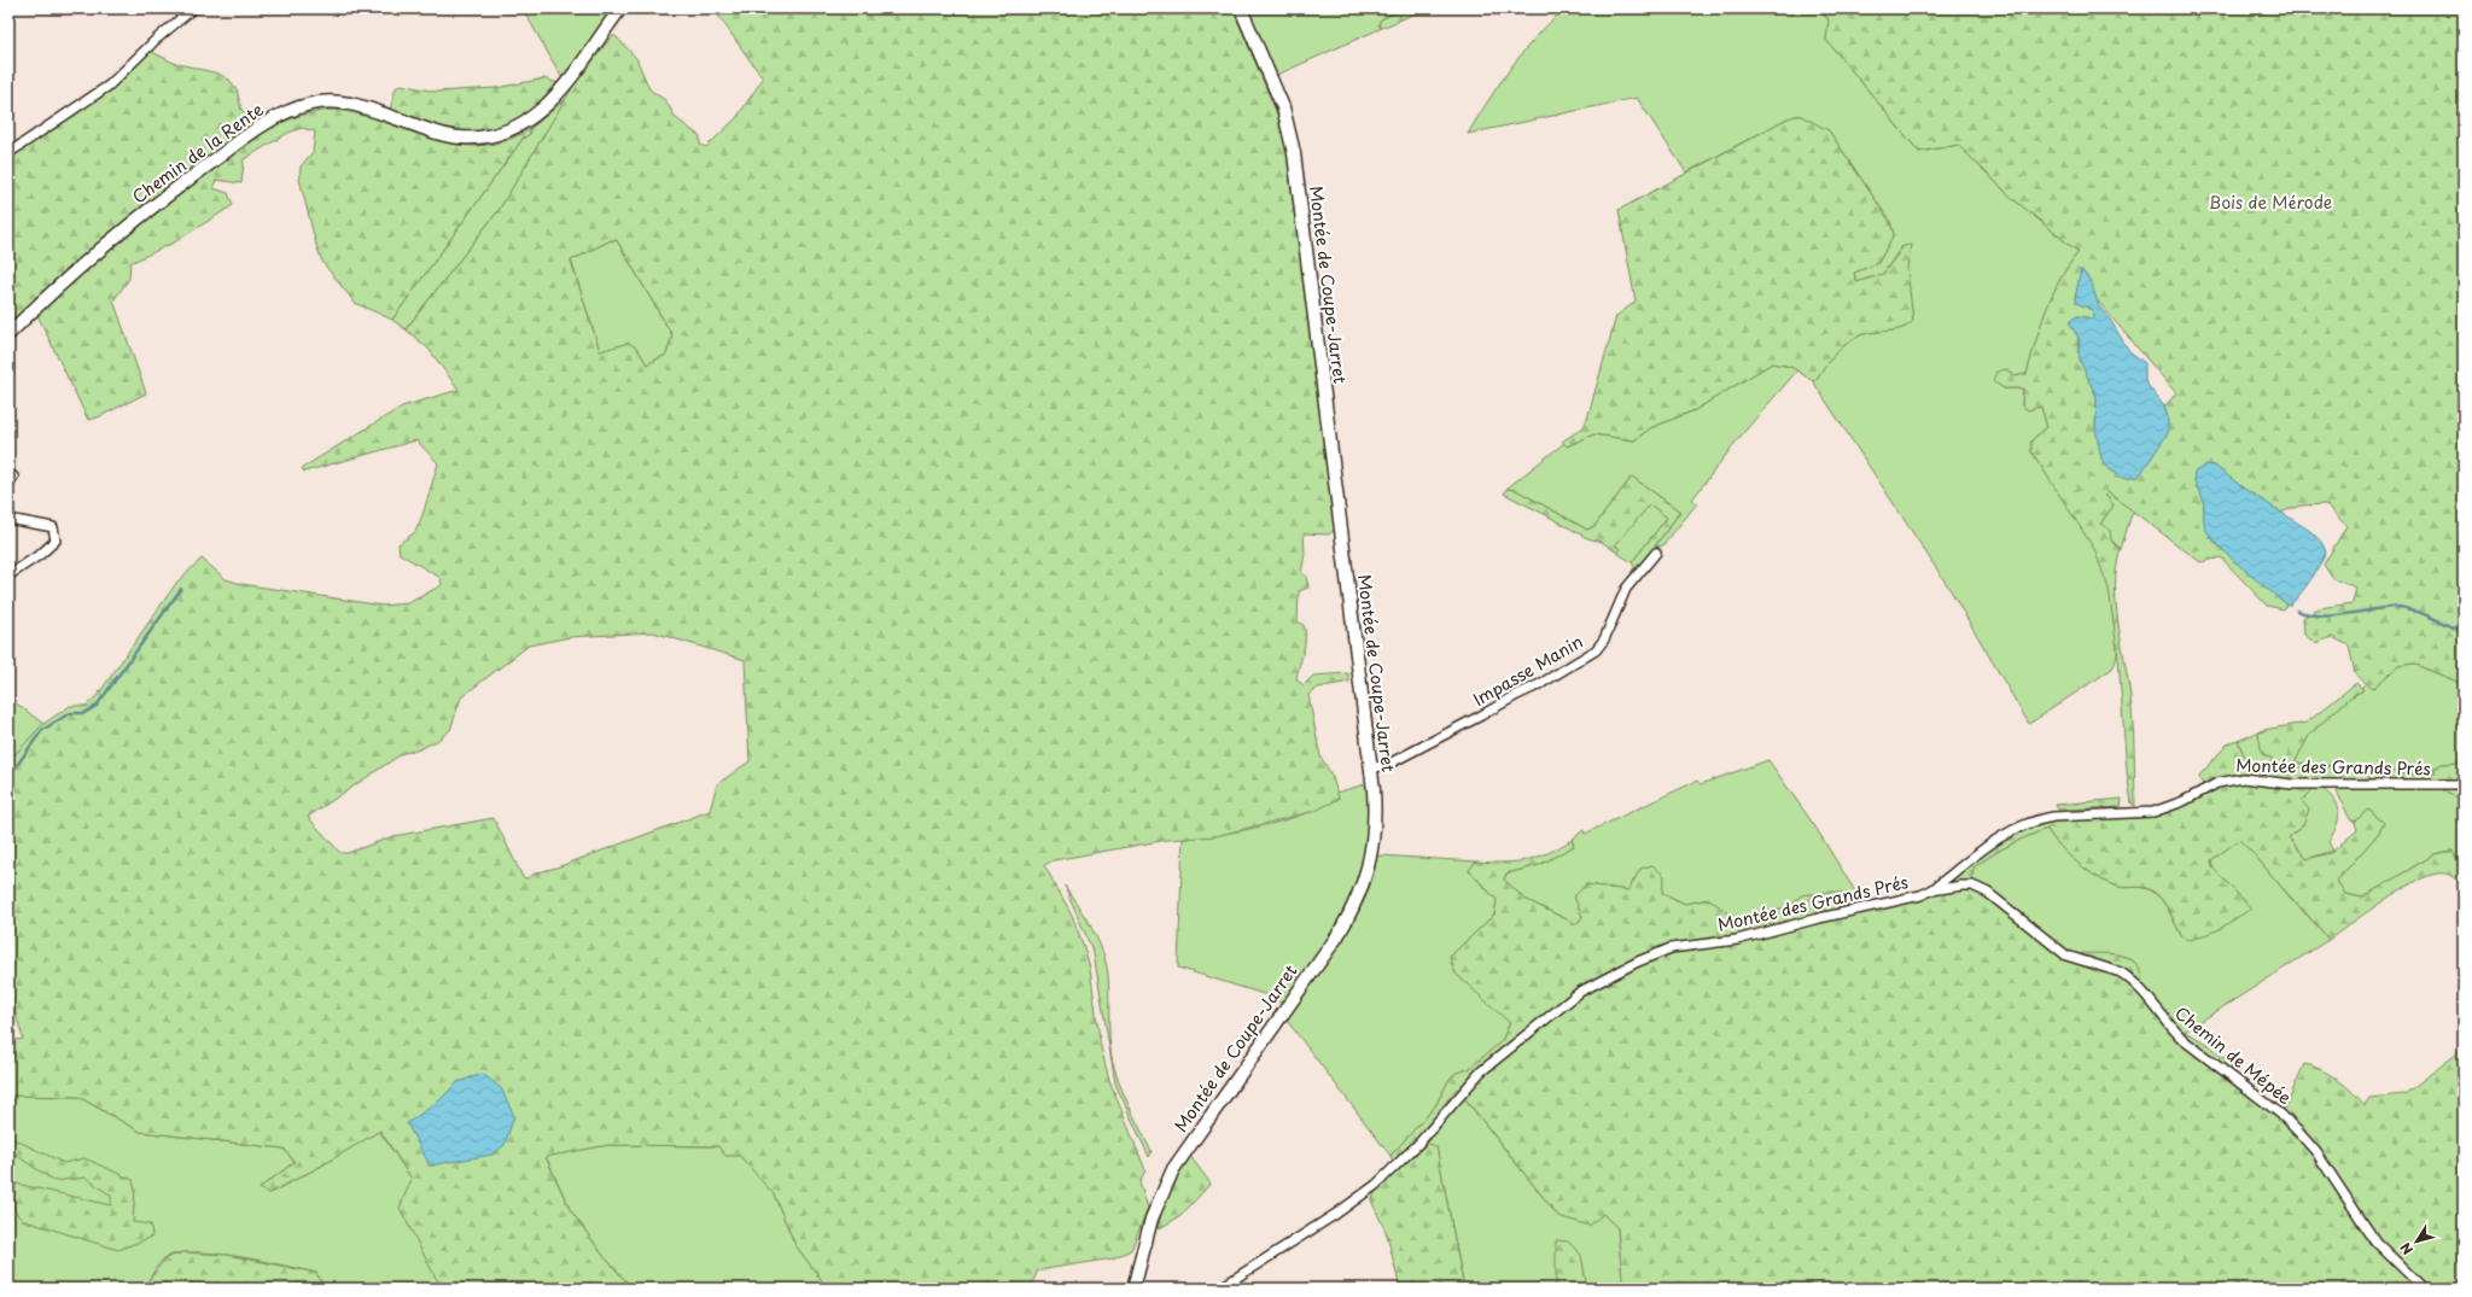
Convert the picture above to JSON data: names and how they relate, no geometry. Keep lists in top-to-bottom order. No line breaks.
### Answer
{"streets":{"main road":["Chemin de la Rente","Montée de Coupe-Jarret"],"street":["Impasse Manin","Montée des Grands Prés","Chemin de Mépée"]},"crossings":[["Montée de Coupe-Jarret","Impasse Manin"],["Montée des Grands Prés","Chemin de Mépée"]],"parks":["Bois de Mérode"],"north":"bottom left"}
